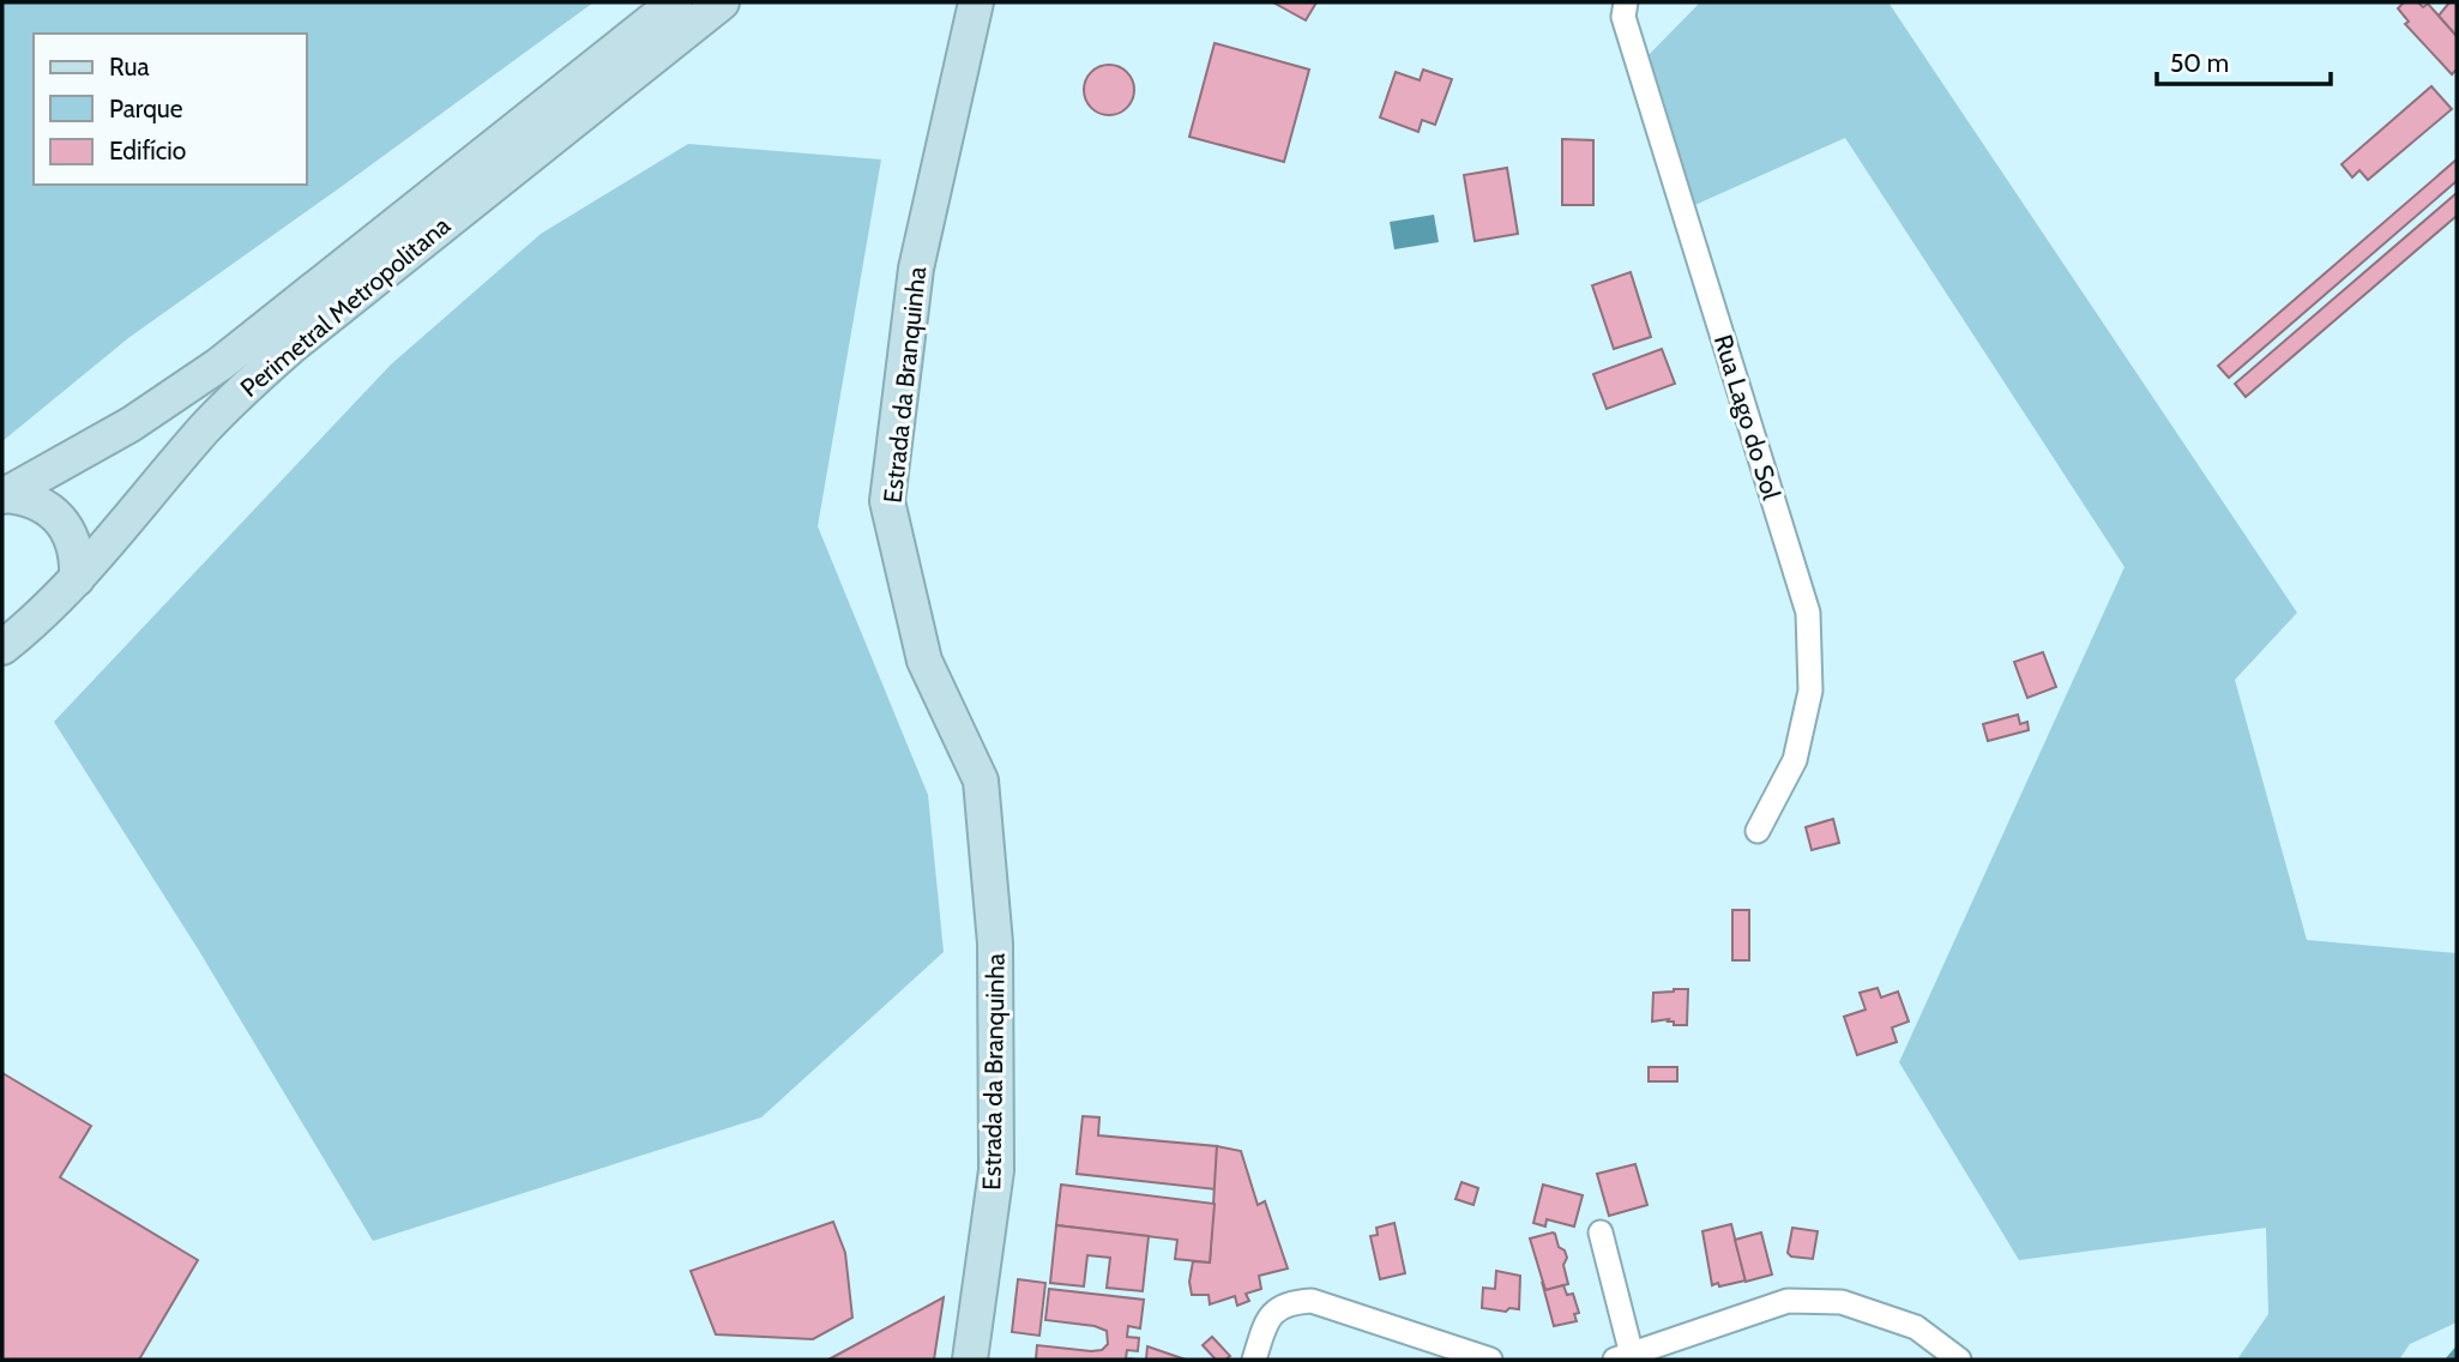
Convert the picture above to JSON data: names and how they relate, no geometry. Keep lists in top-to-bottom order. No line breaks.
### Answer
{"streets":{"main road":["Perimetral Metropolitana","Estrada da Branquinha"],"street":["Rua Lago do Sol"]},"legend":["Rua","Parque","Edifício"],"scale_bar":"50 m"}
